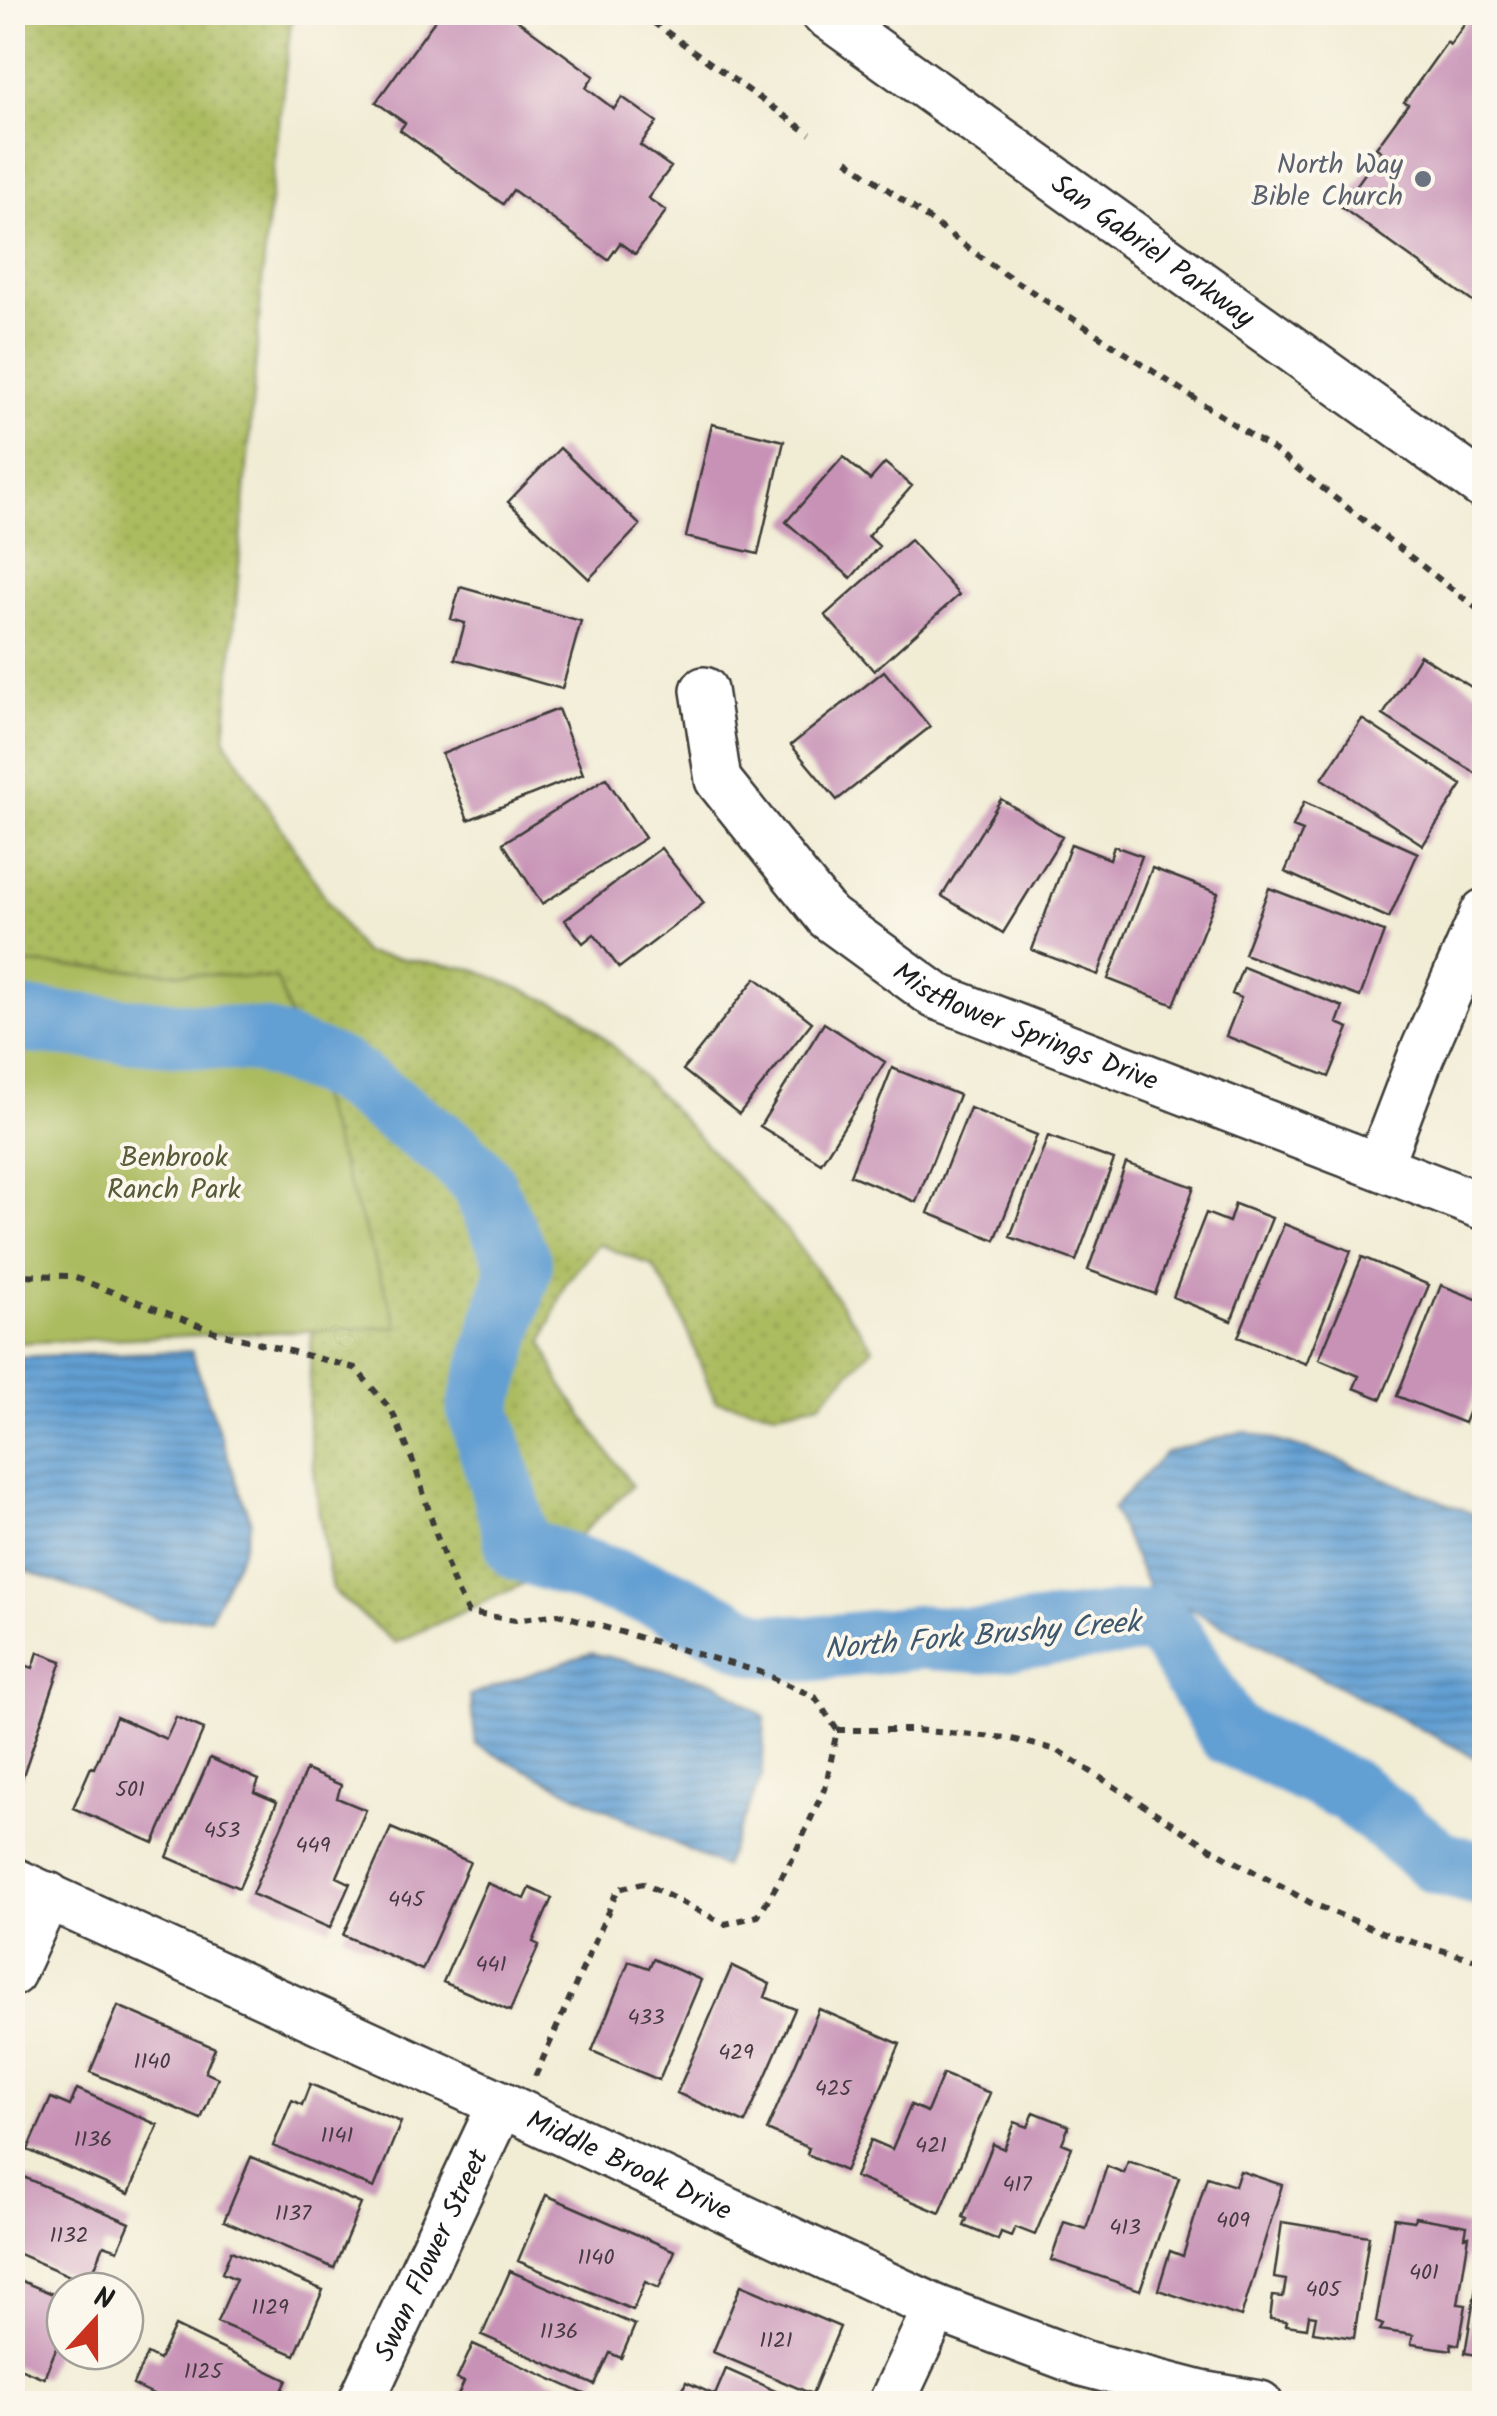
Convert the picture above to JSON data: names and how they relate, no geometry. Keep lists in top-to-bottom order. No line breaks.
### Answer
{"streets":{"street":["San Gabriel Parkway","Mistflower Springs Drive","Middle Brook Drive","Swan Flower Street"]},"crossings":[["Middle Brook Drive","Swan Flower Street"]],"water":["North Fork Brushy Creek"],"parks":["Benbrook Ranch Park"],"places":["North Way Bible Church"],"house_numbers":["501","453","449","445","441","433","429","1140","425","1141","1136","421","417","1137","409","413","1132","1140","401","405","1129","1136","1121","1125"],"north":"top"}
